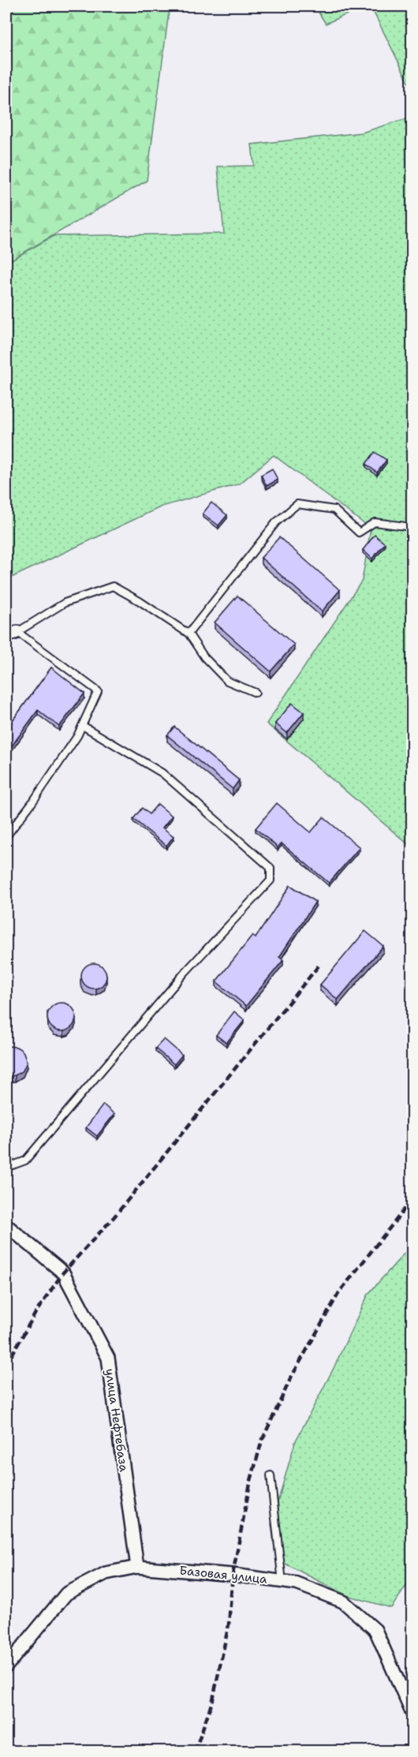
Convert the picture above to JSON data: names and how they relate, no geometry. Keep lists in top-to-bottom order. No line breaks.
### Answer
{"streets":{"street":["улица Нефтебаза","Базовая улица"]},"crossings":[["улица Нефтебаза","Базовая улица"]]}
